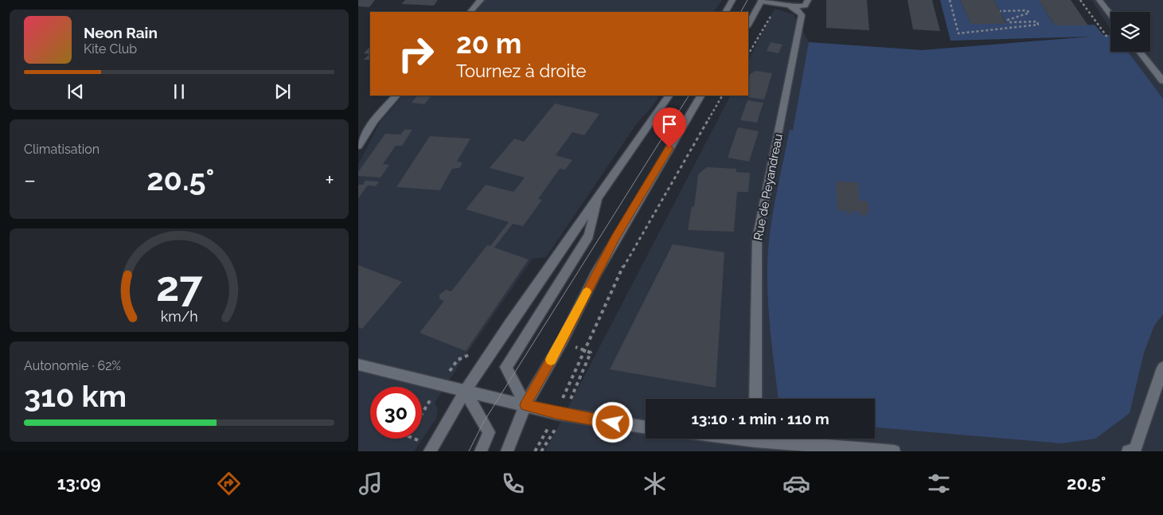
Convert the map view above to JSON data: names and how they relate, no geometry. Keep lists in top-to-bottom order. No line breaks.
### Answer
{"streets":{"street":["Rue de Peyandreau"]},"page":{"turn":["20 m","Tournez à droite"],"song":["Neon Rain","Kite Club"],"tile":["Climatisation",["Autonomie · 62%","310 km"]],"heat":["−","20.5°","+"],"limit":"30","trip":"13:10 · 1 min · 110 m","tabs":["13:09","20.5°"],"gauge":["27","km/h"]}}
